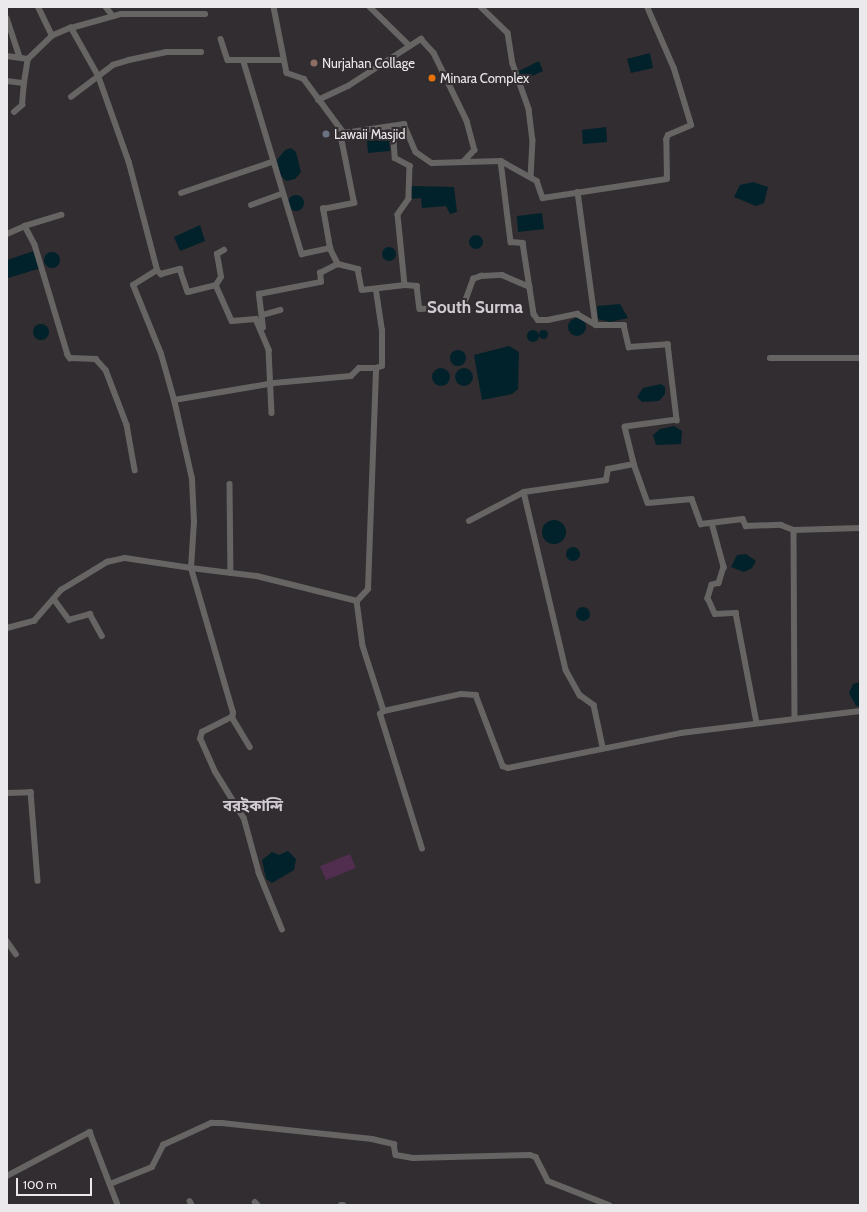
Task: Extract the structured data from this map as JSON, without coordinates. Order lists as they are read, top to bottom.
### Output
{
  "districts": ["South Surma", "বরইকান্দি"],
  "places": ["Nurjahan Collage", "Minara Complex", "Lawaii Masjid"],
  "scale_bar": "100 m"
}
